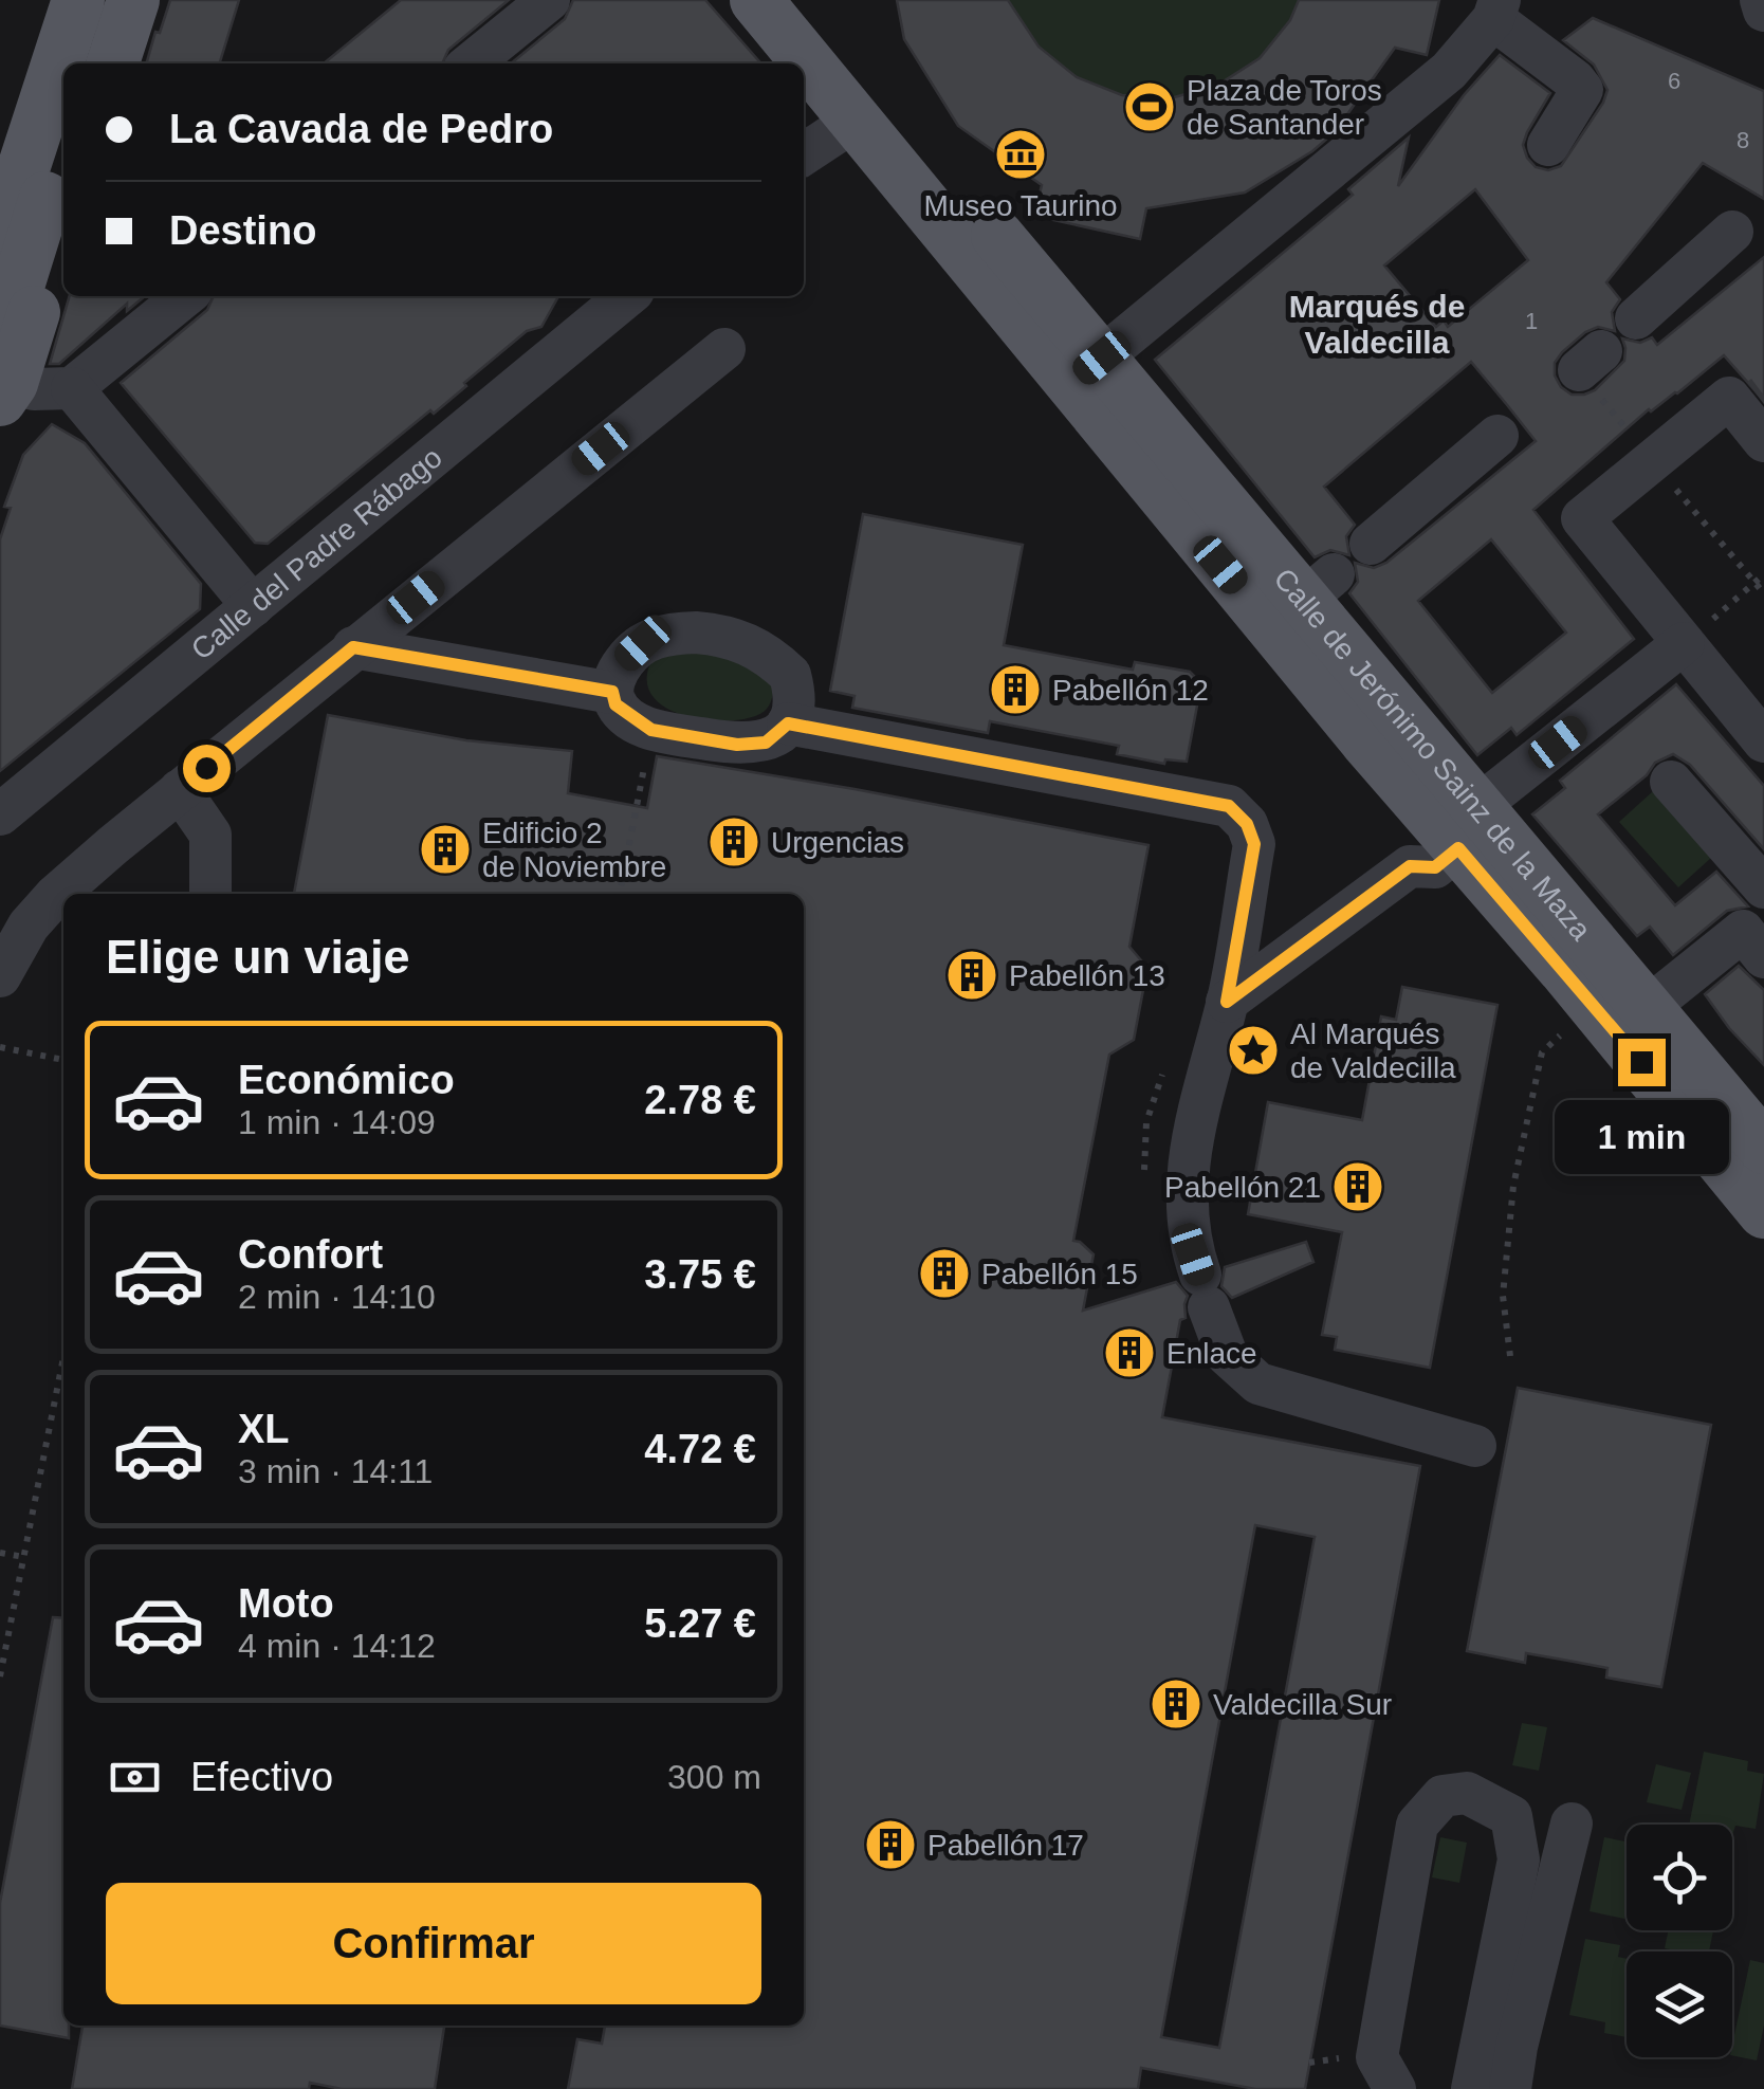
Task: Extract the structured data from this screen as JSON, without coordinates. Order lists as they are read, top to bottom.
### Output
{
  "streets": {
    "main road": ["Calle de Jerónimo Sainz de la Maza"],
    "street": ["Calle del Padre Rábago"]
  },
  "districts": ["Marqués de Valdecilla"],
  "places": {
    "sports": ["Plaza de Toros de Santander"],
    "museum": ["Museo Taurino"],
    "building": [
      "Pabellón 12",
      "Urgencias",
      "Edificio 2 de Noviembre",
      "Pabellón 13",
      "Pabellón 21",
      "Pabellón 15",
      "Enlace",
      "Valdecilla Sur",
      "Pabellón 17"
    ],
    "place": ["Al Marqués de Valdecilla"]
  },
  "house_numbers": ["6", "8", "1"],
  "page": {
    "banner": ["La Cavada de Pedro", "Destino"],
    "heading": "Elige un viaje",
    "list": [
      {
        "name": "Económico",
        "note": "1 min · 14:09",
        "value": "2.78 €"
      },
      {
        "name": "Confort",
        "note": "2 min · 14:10",
        "value": "3.75 €"
      },
      {
        "name": "XL",
        "note": "3 min · 14:11",
        "value": "4.72 €"
      },
      {
        "name": "Moto",
        "note": "4 min · 14:12",
        "value": "5.27 €"
      }
    ],
    "bubble": "1 min",
    "pay": ["Efectivo", "300 m"],
    "buttons": "Confirmar"
  }
}
